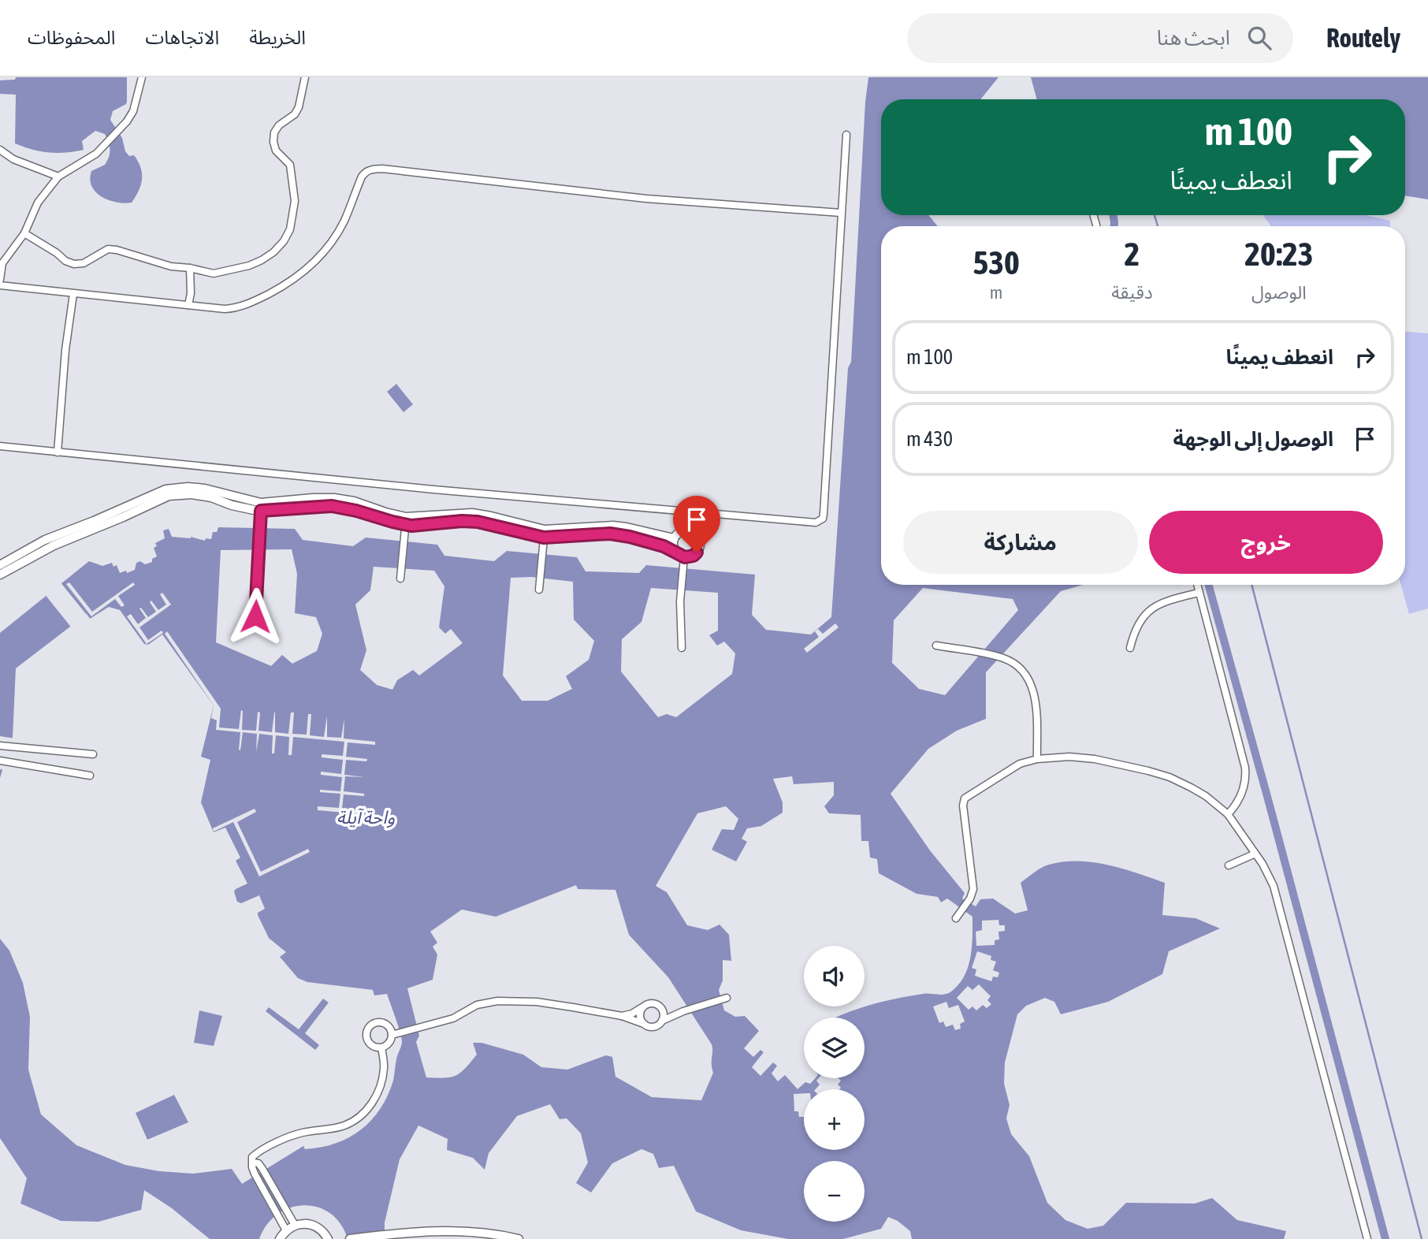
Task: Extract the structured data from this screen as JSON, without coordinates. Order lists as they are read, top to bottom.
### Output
{
  "water": ["واحة آيلة"],
  "page": {
    "header": "Routely",
    "search": "ابحث هنا",
    "nav": ["الخريطة", "الاتجاهات", "المحفوظات"],
    "turn": ["100 m", "انعطف يمينًا"],
    "eta": [
      "20:23",
      "الوصول",
      "2",
      "دقيقة",
      "530",
      "m"
    ],
    "list": [
      {
        "name": "انعطف يمينًا",
        "value": "100 m"
      },
      {
        "name": "الوصول إلى الوجهة",
        "value": "430 m"
      }
    ],
    "buttons": ["خروج", "مشاركة"],
    "map_buttons": ["+", "−"]
  }
}
